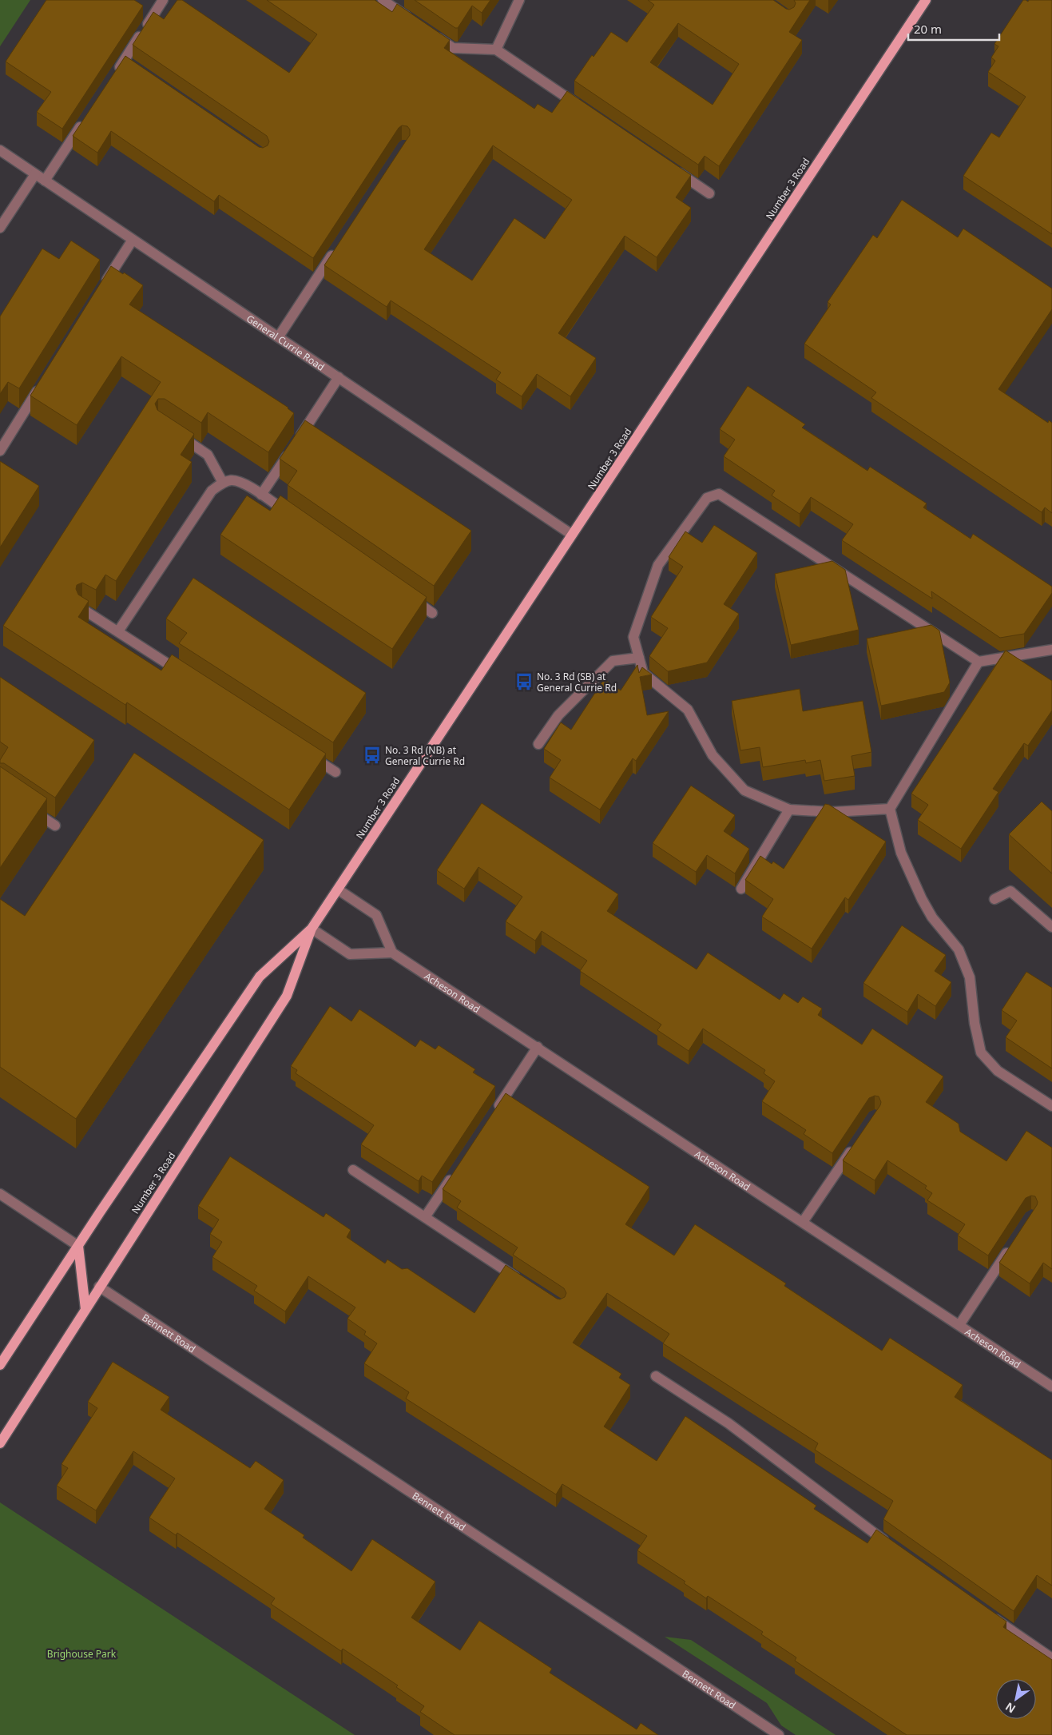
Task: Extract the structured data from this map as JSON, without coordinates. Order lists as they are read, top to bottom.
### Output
{
  "streets": {
    "main road": ["Number 3 Road"],
    "street": ["General Currie Road", "Acheson Road", "Bennett Road"]
  },
  "crossings": [
    ["Number 3 Road", "General Currie Road"],
    ["Number 3 Road", "Bennett Road"]
  ],
  "parks": ["Brighouse Park"],
  "places": {
    "bus stop": ["No. 3 Rd (SB) at General Currie Rd", "No. 3 Rd (NB) at General Currie Rd"]
  },
  "scale_bar": "20 m",
  "north": "bottom left"
}
